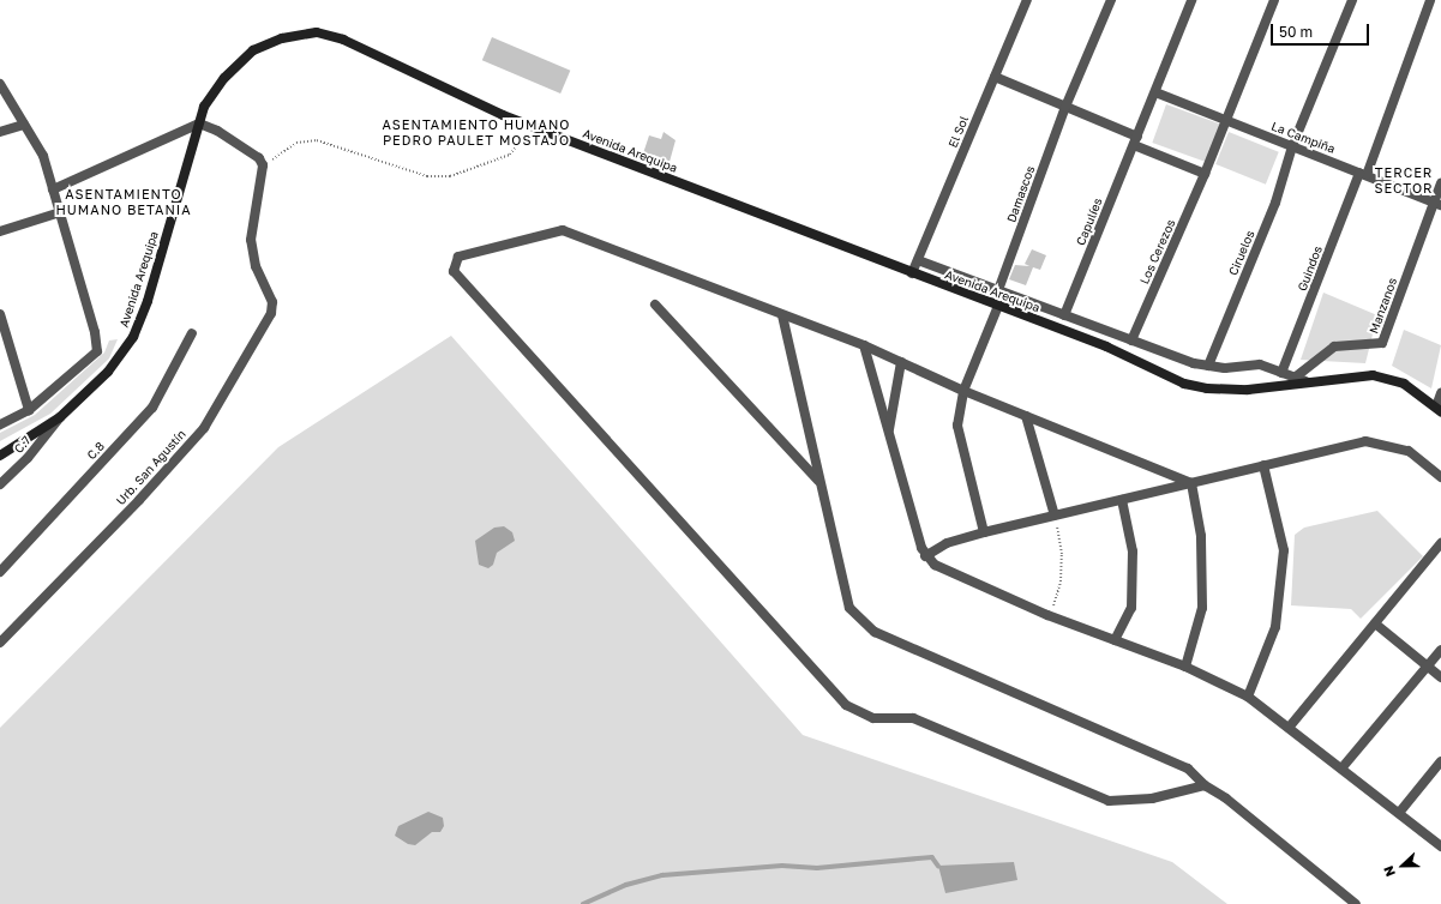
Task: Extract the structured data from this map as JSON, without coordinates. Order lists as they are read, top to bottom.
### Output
{
  "streets": {
    "street": [
      "El Sol",
      "La Campiña",
      "Avenida Arequipa",
      "Damascos",
      "Capulíes",
      "Los Cerezos",
      "Ciruelos",
      "Guindos",
      "Manzanos",
      "C.7",
      "C.8",
      "Urb. San Agustín"
    ]
  },
  "crossings": [
    ["El Sol", "Avenida Arequipa"],
    ["La Campiña", "Capulíes"],
    ["La Campiña", "Los Cerezos"],
    ["La Campiña", "Ciruelos"],
    ["La Campiña", "Guindos"],
    ["La Campiña", "Manzanos"],
    ["Avenida Arequipa", "C.7"]
  ],
  "districts": ["ASENTAMIENTO HUMANO PEDRO PAULET MOSTAJO", "TERCER SECTOR", "ASENTAMIENTO HUMANO BETANIA"],
  "scale_bar": "50 m",
  "north": "left"
}
